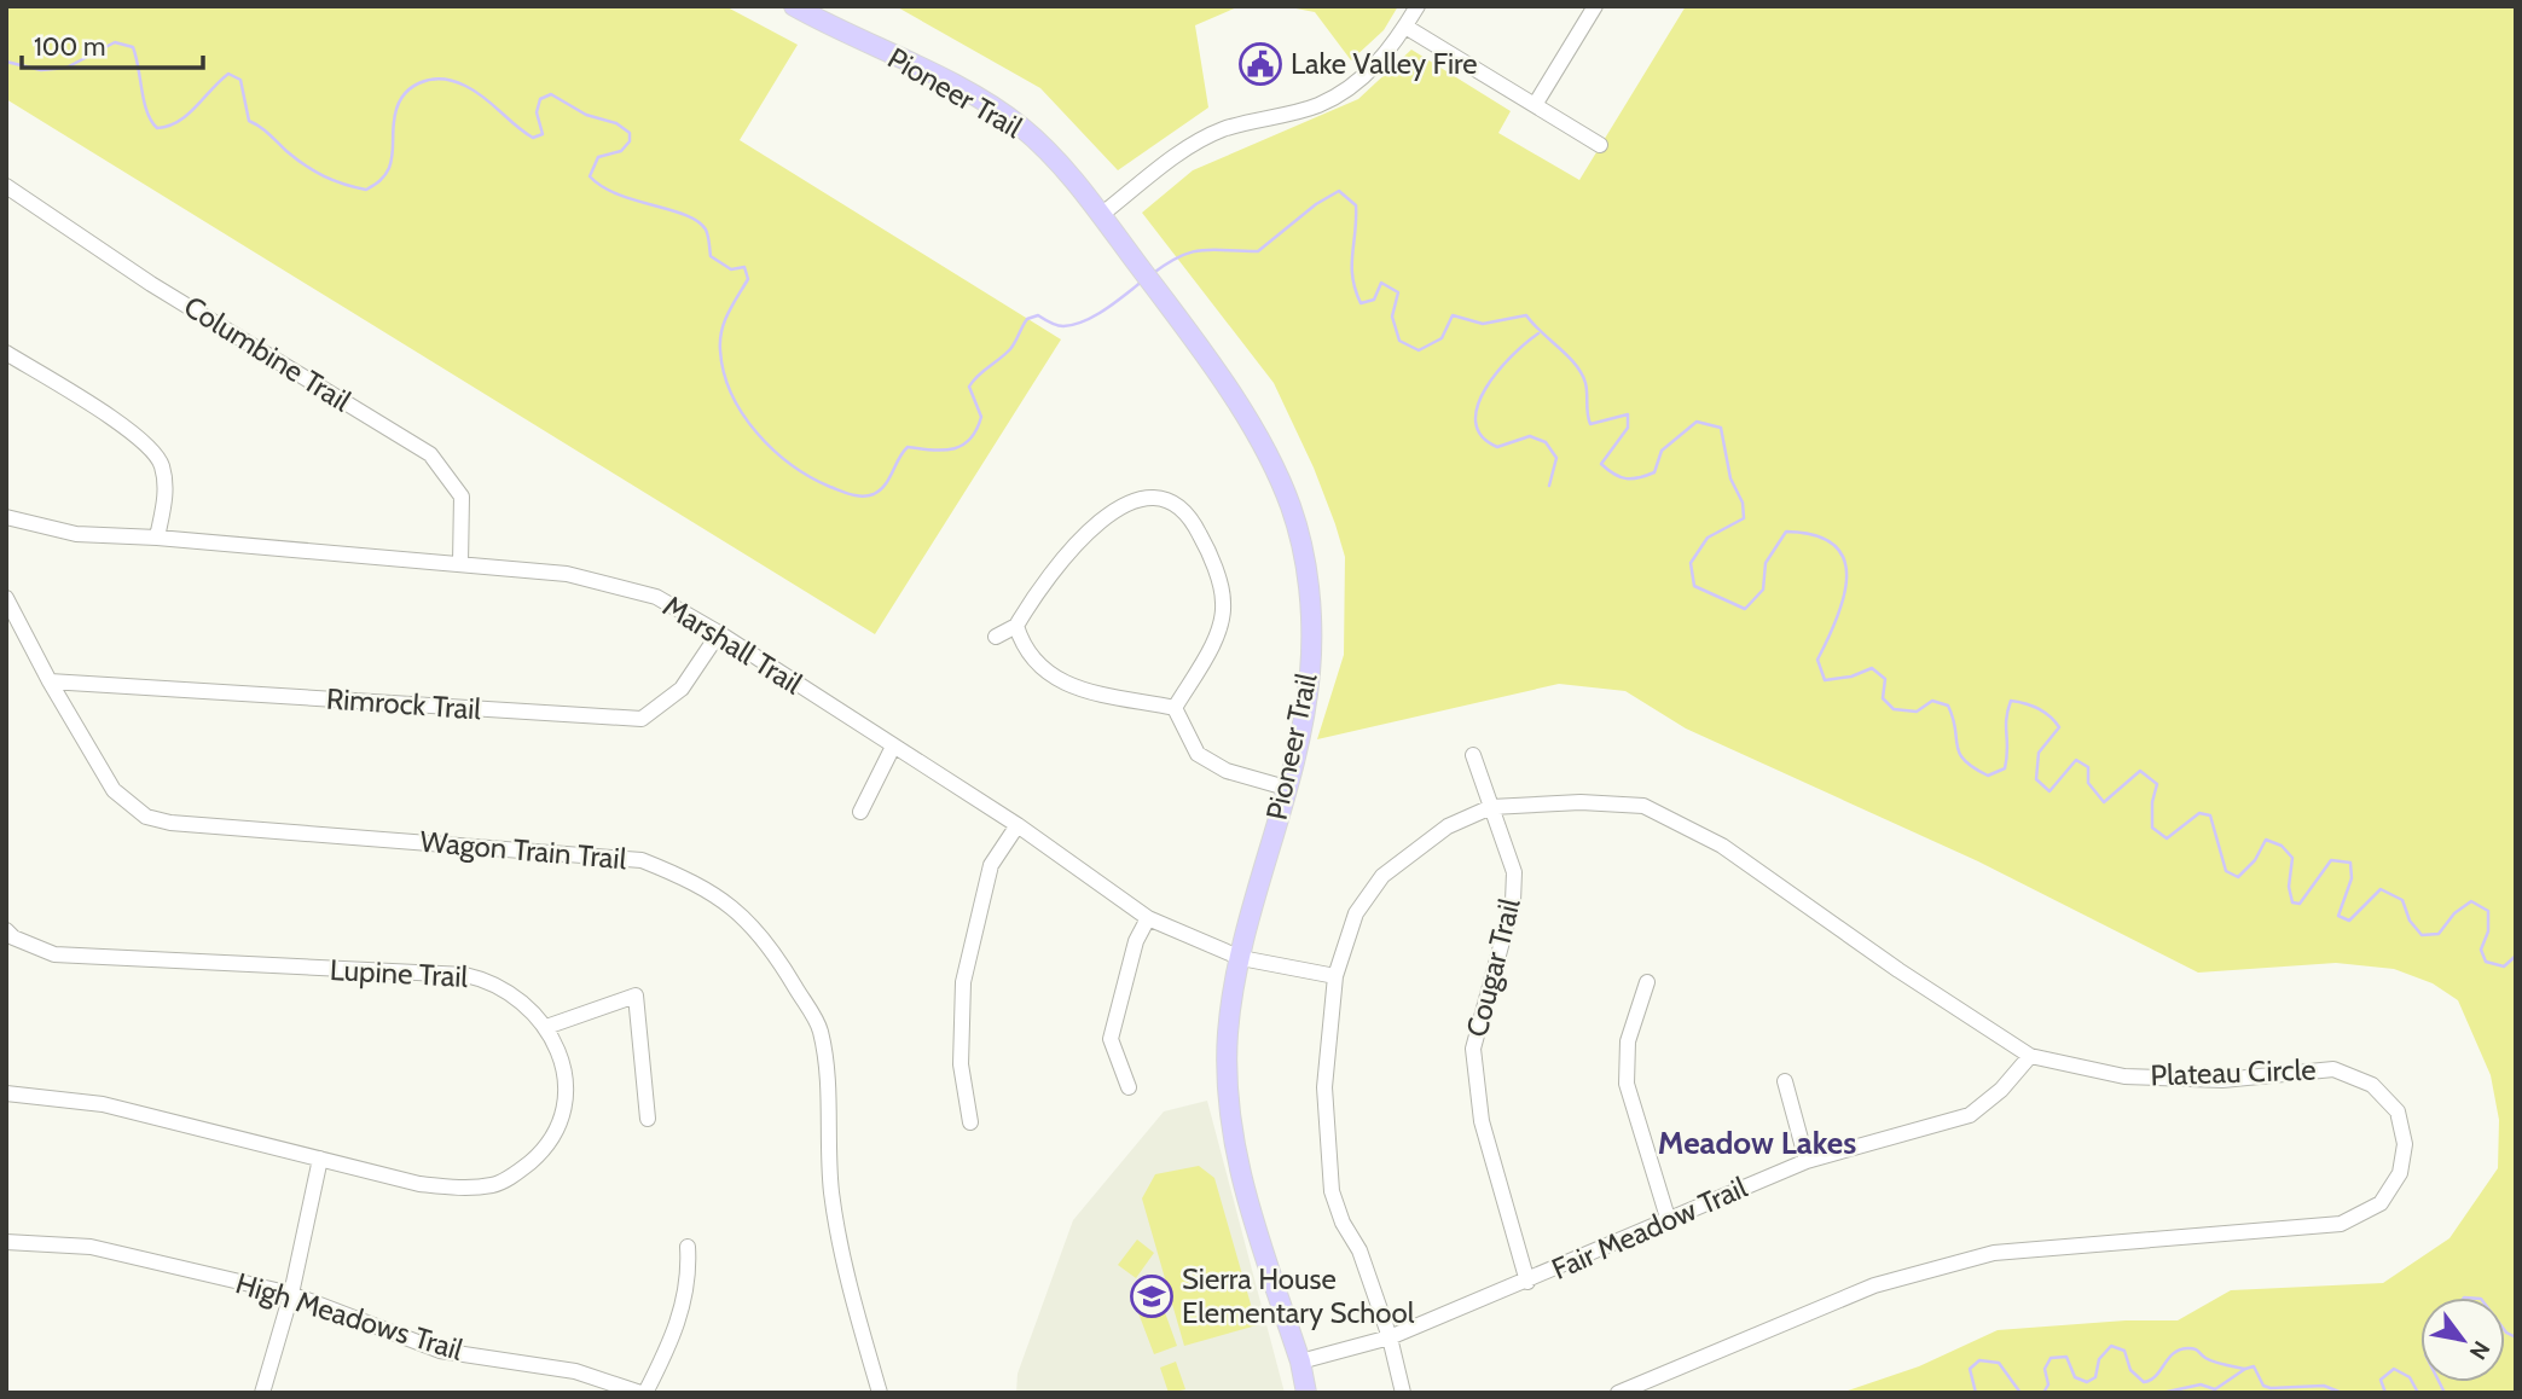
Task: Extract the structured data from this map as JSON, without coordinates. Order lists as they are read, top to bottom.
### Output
{
  "streets": {
    "main road": ["Pioneer Trail"],
    "street": [
      "Columbine Trail",
      "Marshall Trail",
      "Rimrock Trail",
      "Wagon Train Trail",
      "Cougar Trail",
      "Lupine Trail",
      "Plateau Circle",
      "Fair Meadow Trail",
      "High Meadows Trail"
    ]
  },
  "crossings": [
    ["Pioneer Trail", "Marshall Trail"],
    ["Pioneer Trail", "Fair Meadow Trail"],
    ["Columbine Trail", "Marshall Trail"],
    ["Marshall Trail", "Rimrock Trail"],
    ["Rimrock Trail", "Wagon Train Trail"],
    ["Cougar Trail", "Plateau Circle"],
    ["Cougar Trail", "Fair Meadow Trail"],
    ["Plateau Circle", "Fair Meadow Trail"]
  ],
  "districts": ["Meadow Lakes"],
  "places": {
    "public building": ["Lake Valley Fire"],
    "school or university": ["Sierra House Elementary School"]
  },
  "scale_bar": "100 m",
  "north": "bottom right"
}
